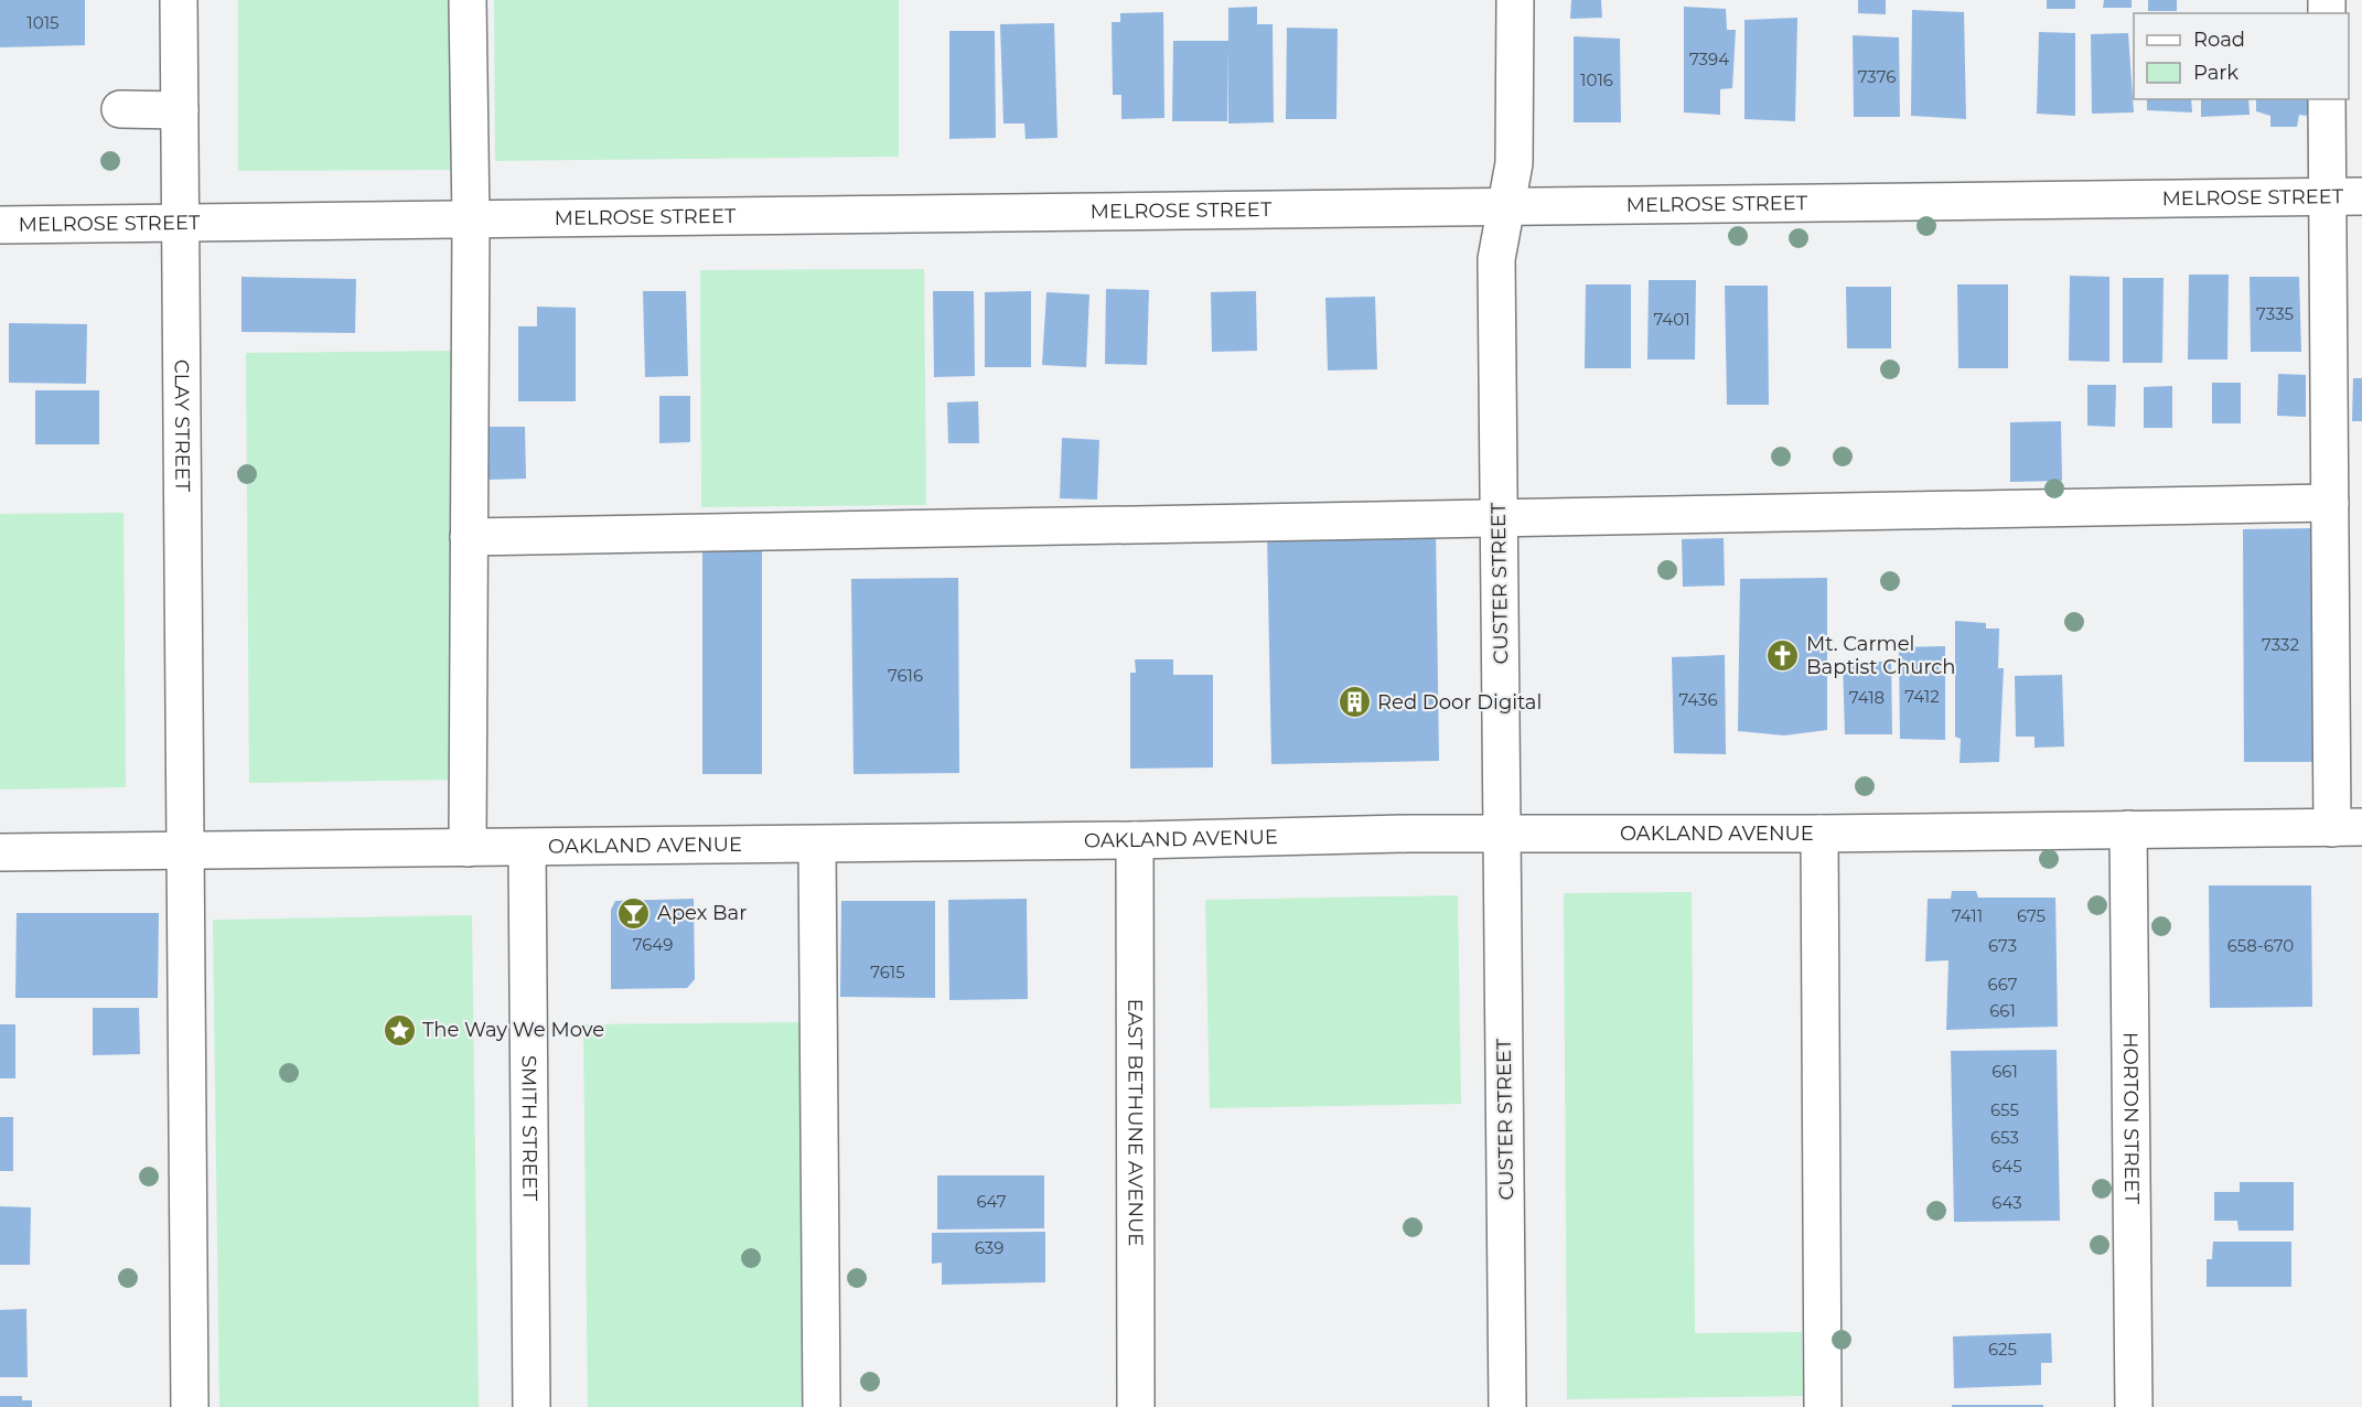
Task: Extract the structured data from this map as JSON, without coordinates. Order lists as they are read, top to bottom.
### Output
{
  "streets": {
    "street": [
      "MELROSE STREET",
      "CLAY STREET",
      "CUSTER STREET",
      "OAKLAND AVENUE",
      "HORTON STREET",
      "EAST BETHUNE AVENUE",
      "SMITH STREET"
    ]
  },
  "crossings": [
    ["MELROSE STREET", "CLAY STREET"],
    ["MELROSE STREET", "CUSTER STREET"],
    ["CLAY STREET", "OAKLAND AVENUE"],
    ["CUSTER STREET", "OAKLAND AVENUE"],
    ["OAKLAND AVENUE", "HORTON STREET"],
    ["OAKLAND AVENUE", "EAST BETHUNE AVENUE"],
    ["OAKLAND AVENUE", "SMITH STREET"]
  ],
  "places": {
    "church": ["Mt. Carmel Baptist Church"],
    "building": ["Red Door Digital"],
    "bar": ["Apex Bar"],
    "place": ["The Way We Move"]
  },
  "house_numbers": [
    "1015",
    "7394",
    "7376",
    "1016",
    "7335",
    "7401",
    "7332",
    "7616",
    "7412",
    "7418",
    "7436",
    "7411",
    "675",
    "7649",
    "673",
    "658-670",
    "7615",
    "667",
    "661",
    "661",
    "655",
    "653",
    "645",
    "647",
    "643",
    "639",
    "625"
  ],
  "legend": ["Road", "Park"]
}
